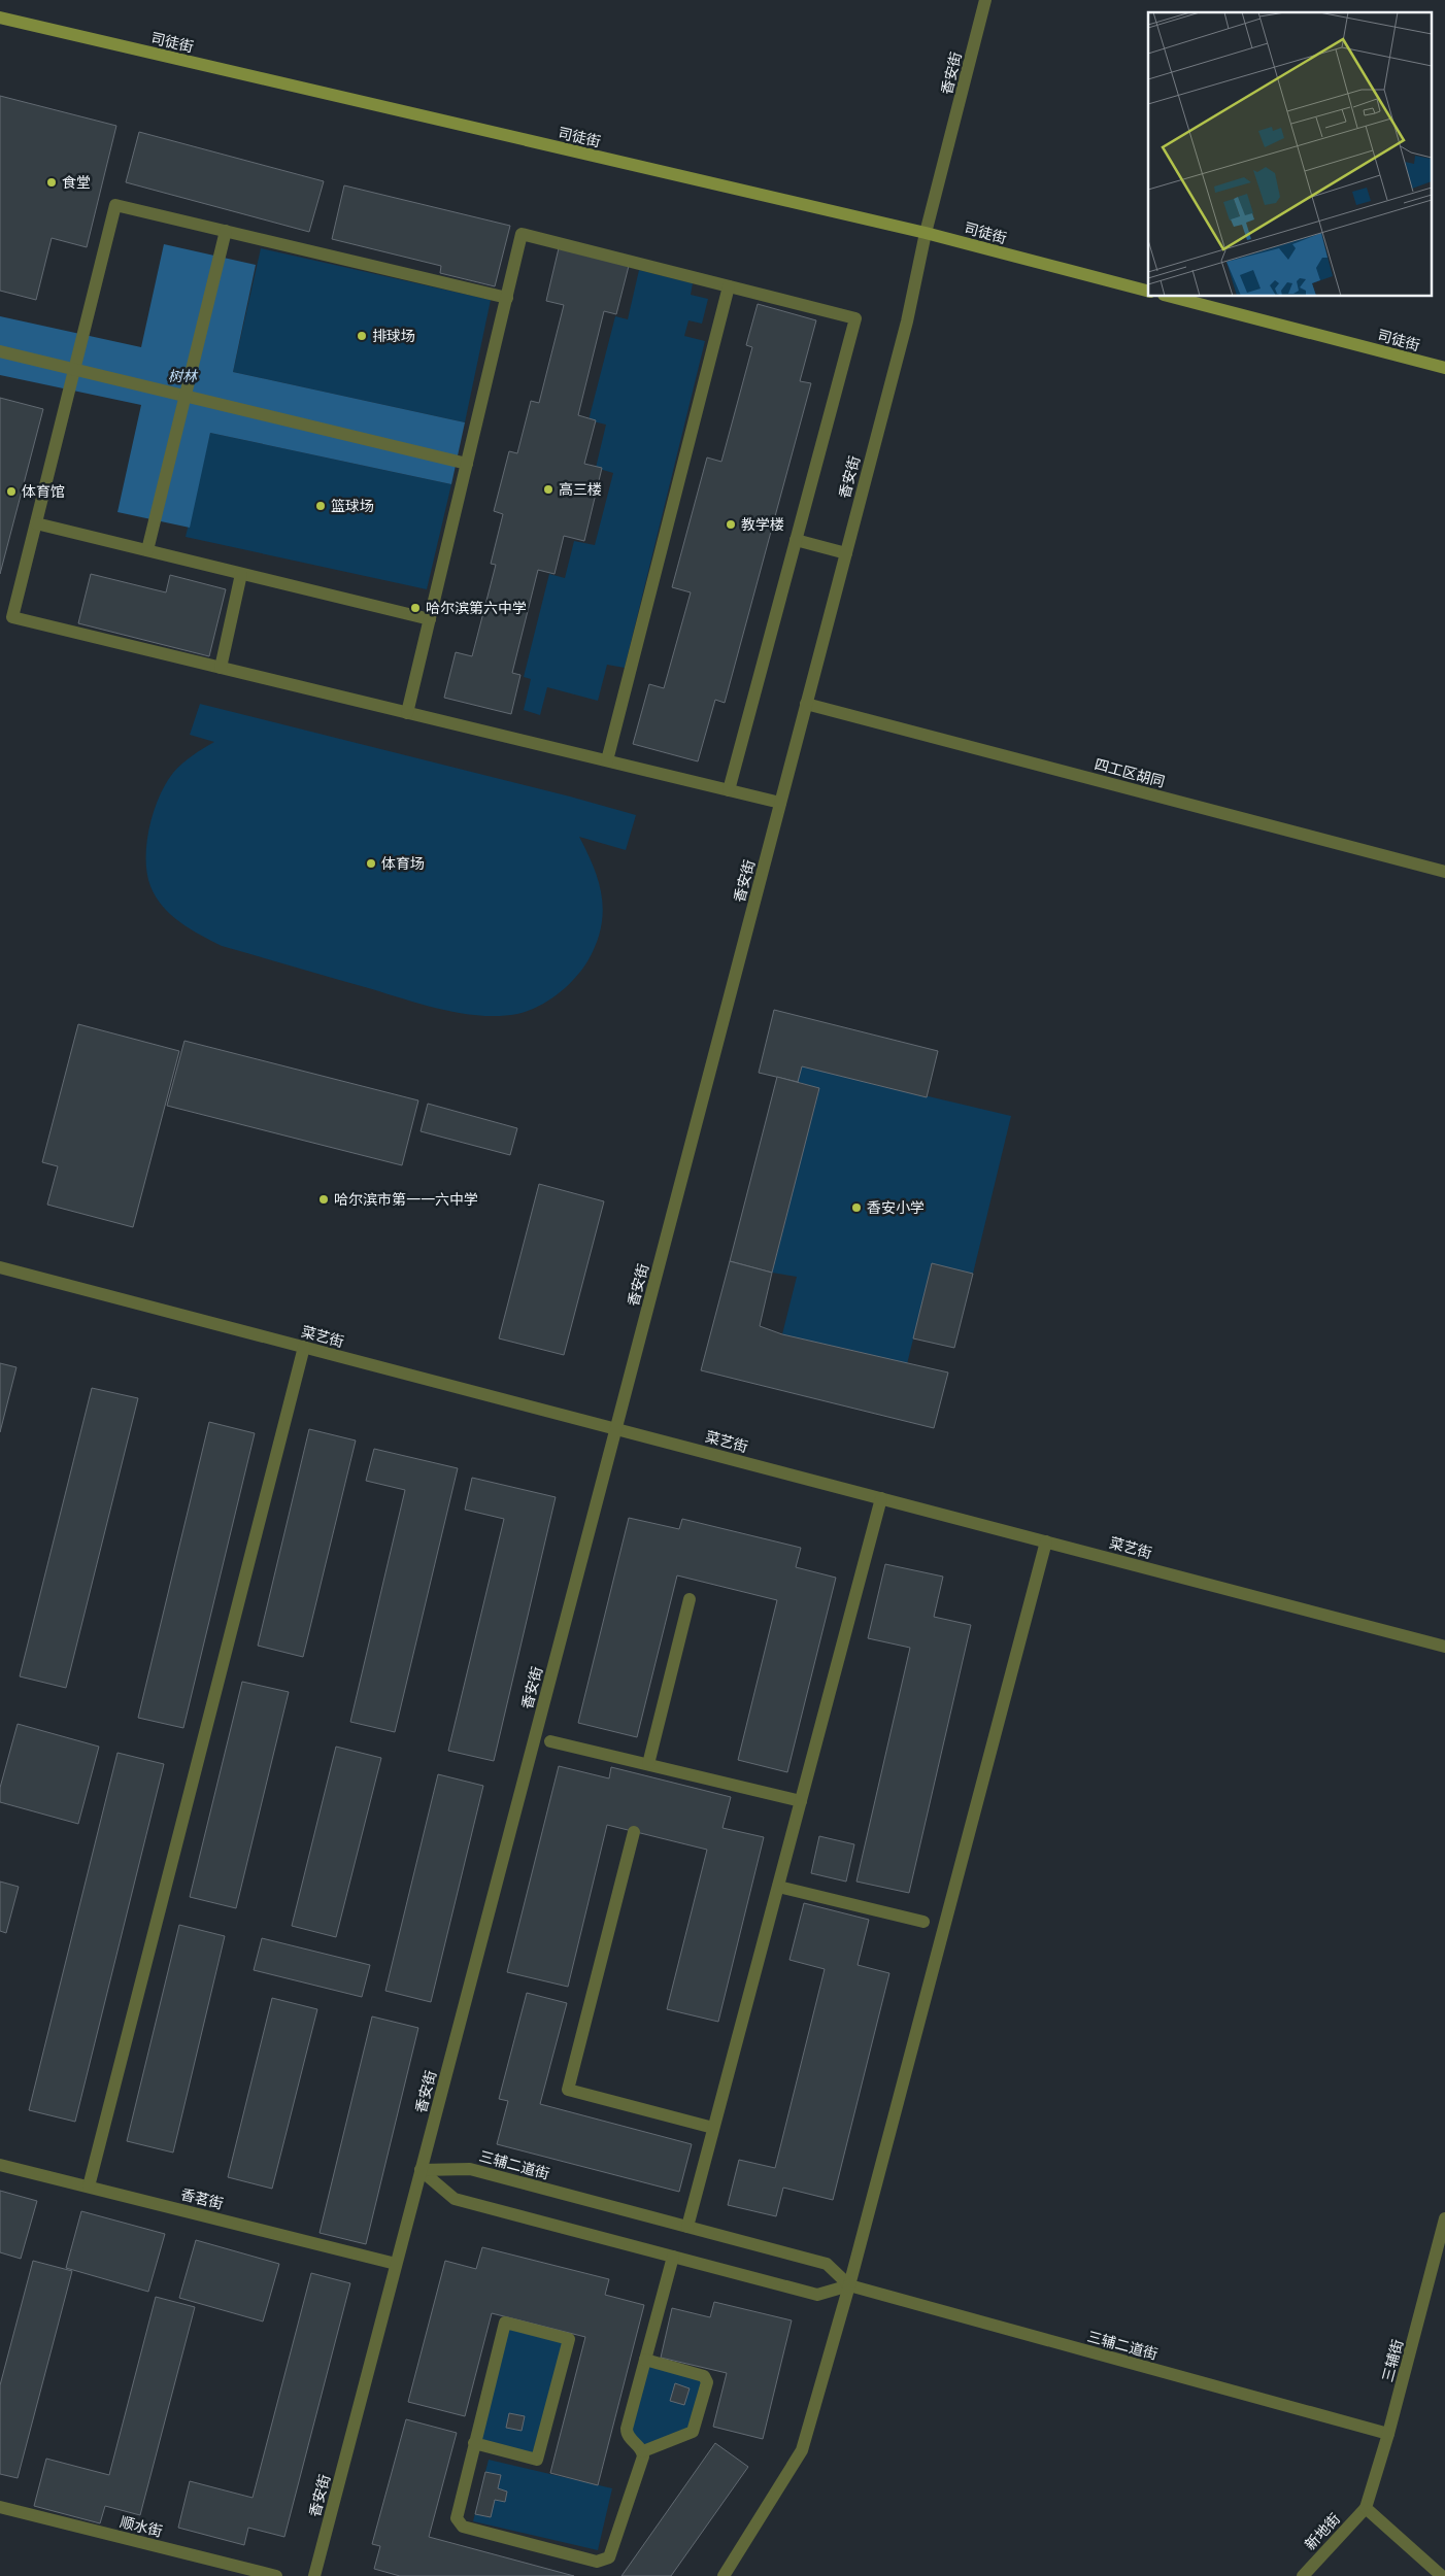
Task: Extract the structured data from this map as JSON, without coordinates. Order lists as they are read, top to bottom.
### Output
{
  "streets": {
    "main road": ["司徒街"],
    "street": [
      "香安街",
      "四工区胡同",
      "菜艺街",
      "三辅二道街",
      "香茗街",
      "三辅街",
      "顺水街",
      "新地街"
    ]
  },
  "crossings": [
    ["司徒街", "香安街"],
    ["香安街", "四工区胡同"],
    ["香安街", "菜艺街"],
    ["香安街", "三辅二道街"],
    ["香安街", "香茗街"],
    ["三辅二道街", "三辅街"],
    ["三辅街", "新地街"]
  ],
  "parks": ["树林"],
  "places": [
    "食堂",
    "排球场",
    "高三楼",
    "体育馆",
    "篮球场",
    "教学楼",
    "哈尔滨第六中学",
    "体育场",
    "哈尔滨市第一一六中学",
    "香安小学"
  ]
}
